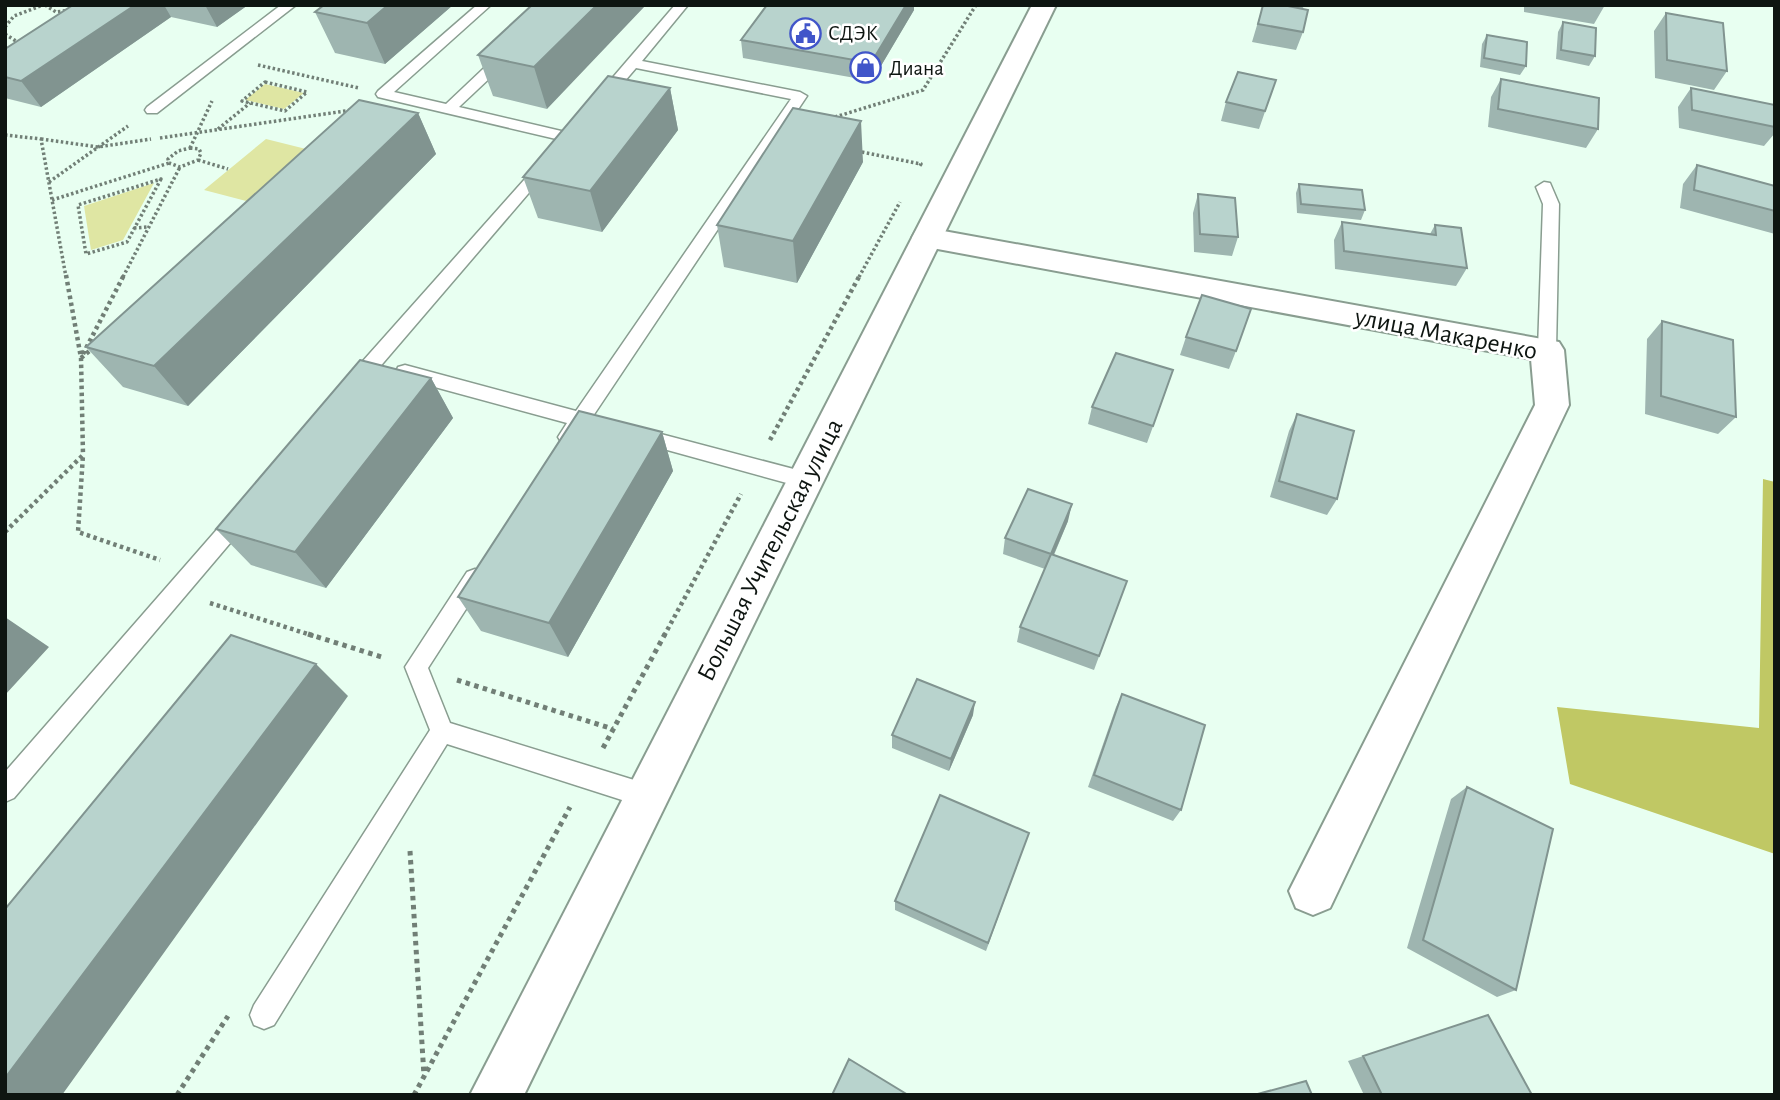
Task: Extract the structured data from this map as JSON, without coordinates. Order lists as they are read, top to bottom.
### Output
{
  "streets": {
    "main road": ["улица Макаренко", "Большая Учительская улица"]
  },
  "crossings": [
    ["улица Макаренко", "Большая Учительская улица"]
  ],
  "places": {
    "public building": ["СДЭК"],
    "shop": ["Диана"]
  }
}
